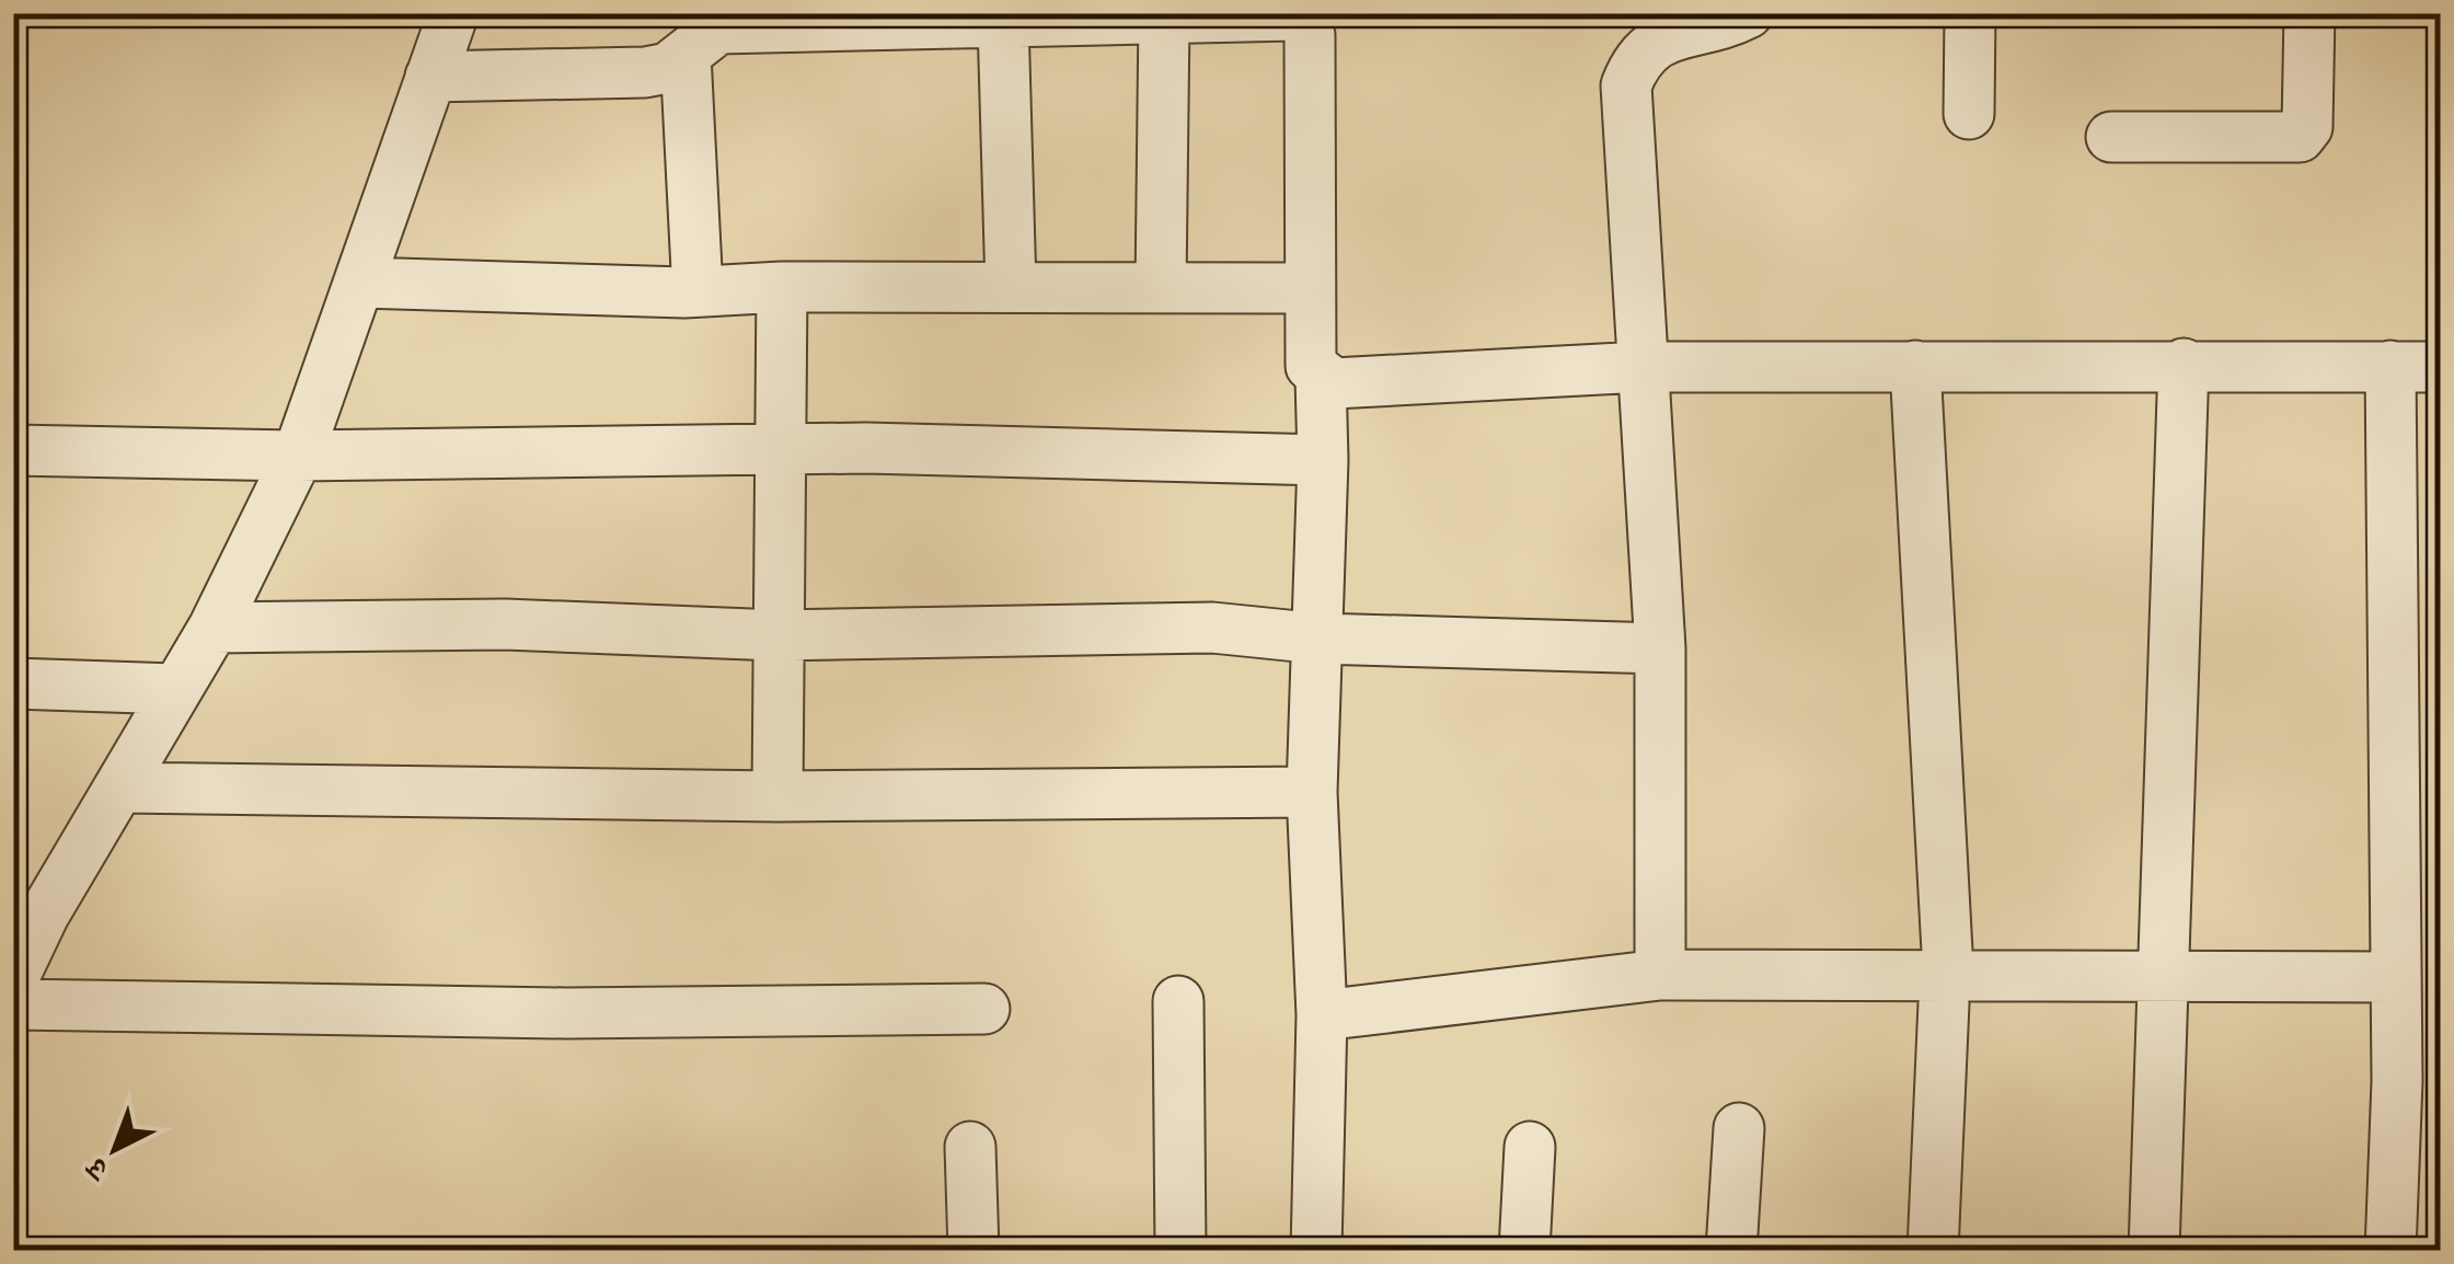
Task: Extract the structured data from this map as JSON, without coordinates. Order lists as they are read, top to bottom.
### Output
{
  "north": "bottom left"
}
